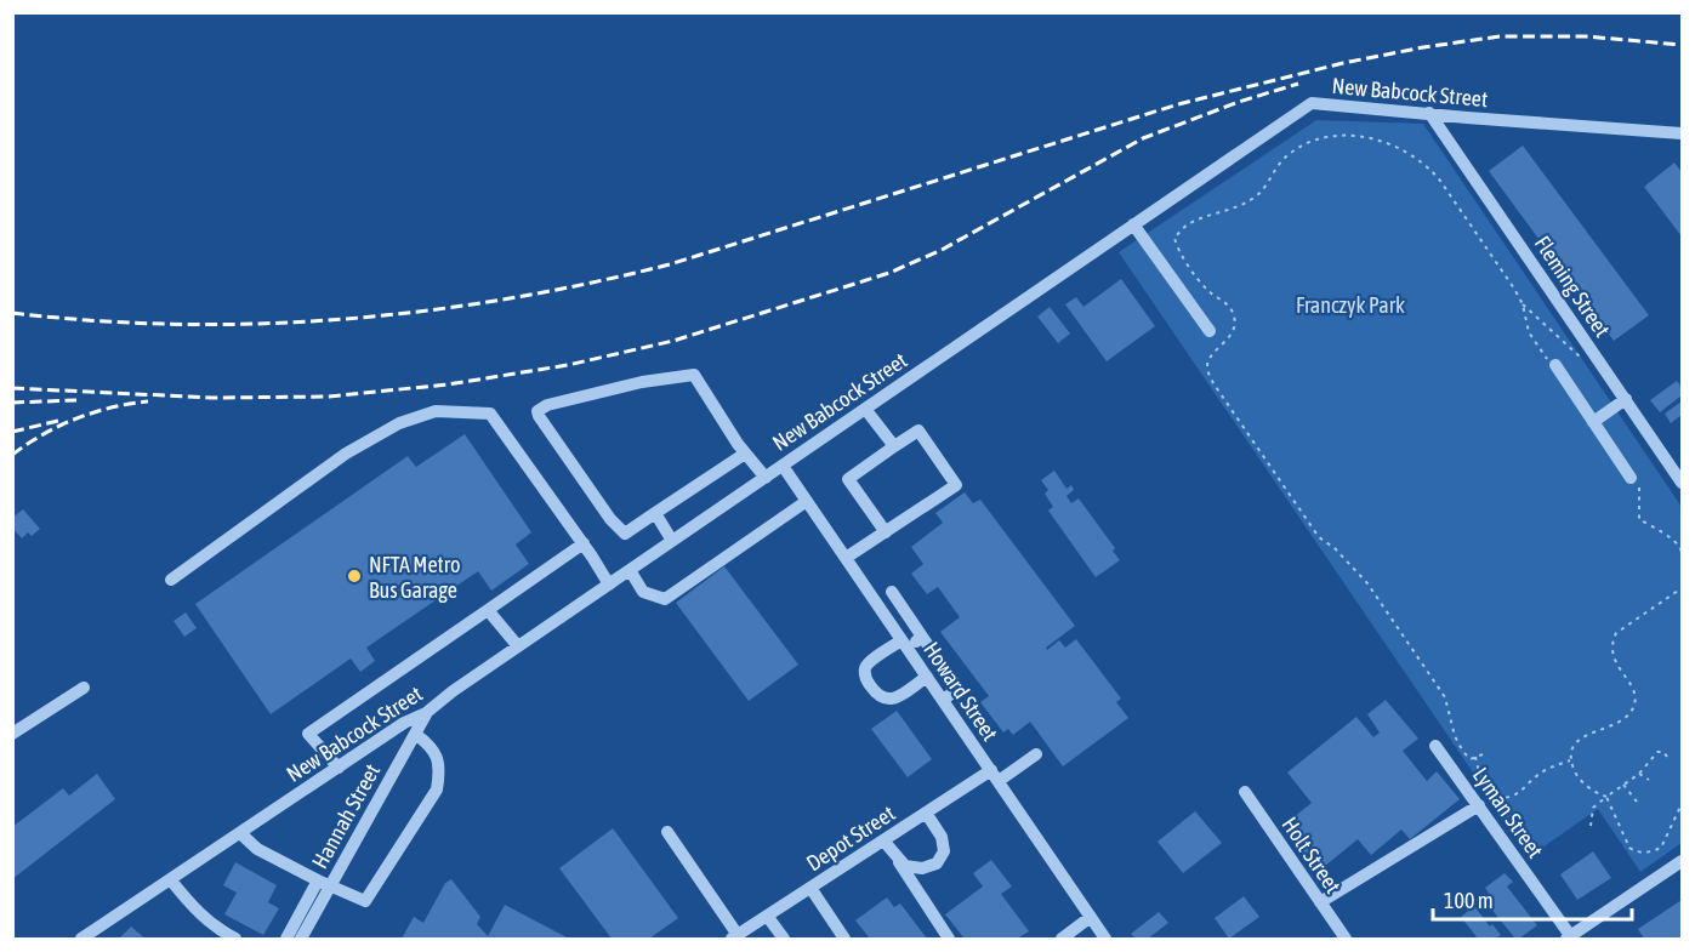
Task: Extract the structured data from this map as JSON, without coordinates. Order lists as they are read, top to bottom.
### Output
{
  "streets": {
    "street": [
      "New Babcock Street",
      "Fleming Street",
      "Howard Street",
      "Lyman Street",
      "Hannah Street",
      "Depot Street",
      "Holt Street"
    ]
  },
  "crossings": [
    ["New Babcock Street", "Fleming Street"],
    ["New Babcock Street", "Howard Street"],
    ["New Babcock Street", "Hannah Street"],
    ["Howard Street", "Depot Street"]
  ],
  "parks": ["Franczyk Park"],
  "places": ["NFTA Metro Bus Garage"],
  "scale_bar": "100 m"
}
